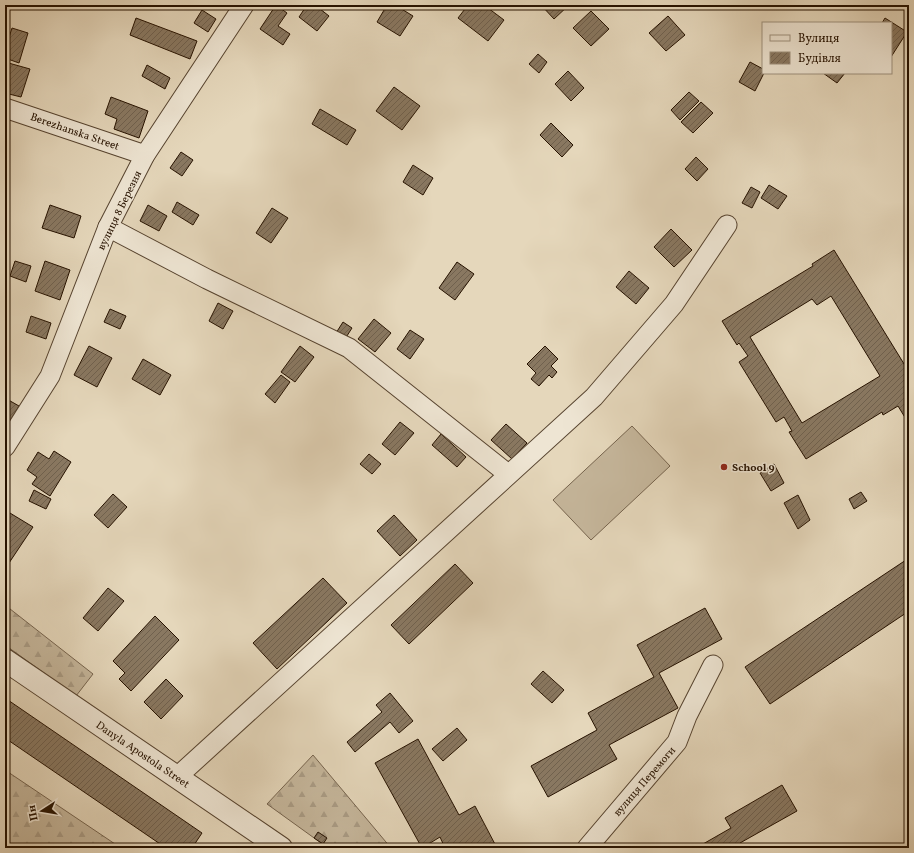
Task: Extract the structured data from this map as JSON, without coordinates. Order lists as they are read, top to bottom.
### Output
{
  "streets": {
    "street": [
      "Berezhanska Street",
      "вулиця 8 Березня",
      "Danyla Apostola Street",
      "вулиця Перемоги"
    ]
  },
  "crossings": [
    ["Berezhanska Street", "вулиця 8 Березня"]
  ],
  "places": ["School 9"],
  "legend": ["Вулиця", "Будівля"],
  "north": "left"
}
